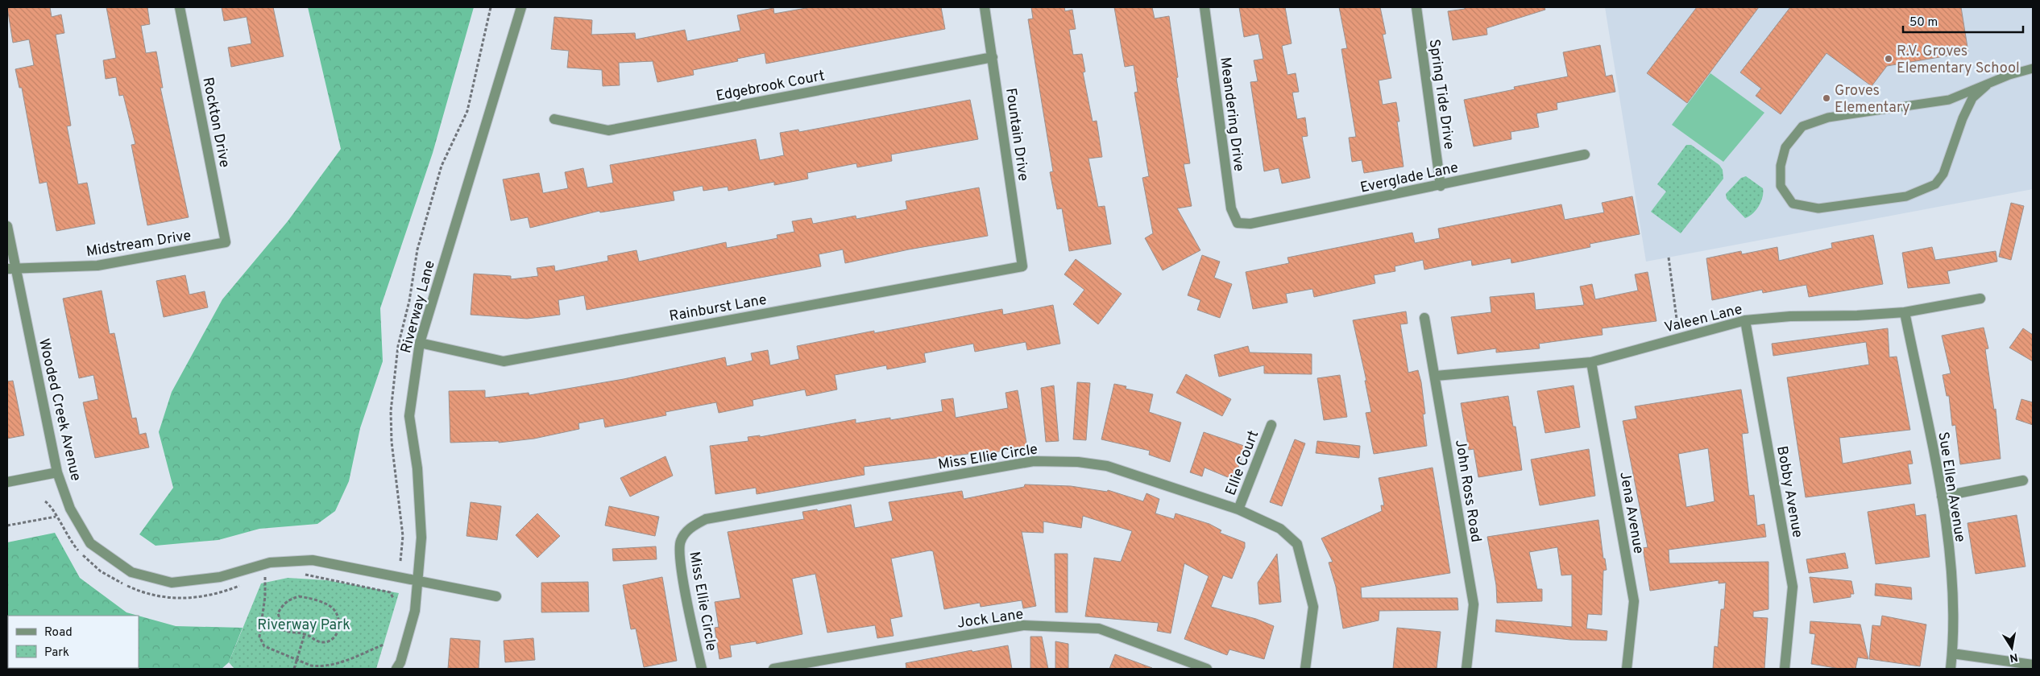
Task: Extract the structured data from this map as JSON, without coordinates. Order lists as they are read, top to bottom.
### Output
{
  "streets": {
    "street": [
      "Edgebrook Court",
      "Spring Tide Drive",
      "Meandering Drive",
      "Rockton Drive",
      "Fountain Drive",
      "Everglade Lane",
      "Midstream Drive",
      "Riverway Lane",
      "Rainburst Lane",
      "Valeen Lane",
      "Wooded Creek Avenue",
      "Miss Ellie Circle",
      "Ellie Court",
      "Sue Ellen Avenue",
      "John Ross Road",
      "Bobby Avenue",
      "Jena Avenue",
      "Jock Lane"
    ]
  },
  "crossings": [
    ["Edgebrook Court", "Fountain Drive"],
    ["Spring Tide Drive", "Everglade Lane"],
    ["Meandering Drive", "Everglade Lane"],
    ["Rockton Drive", "Midstream Drive"],
    ["Fountain Drive", "Rainburst Lane"],
    ["Midstream Drive", "Wooded Creek Avenue"],
    ["Riverway Lane", "Rainburst Lane"],
    ["Riverway Lane", "Wooded Creek Avenue"],
    ["Valeen Lane", "Sue Ellen Avenue"],
    ["Valeen Lane", "John Ross Road"],
    ["Valeen Lane", "Bobby Avenue"],
    ["Valeen Lane", "Jena Avenue"],
    ["Miss Ellie Circle", "Ellie Court"]
  ],
  "parks": ["Riverway Park"],
  "places": ["R.V. Groves Elementary School", "Groves Elementary"],
  "legend": ["Road", "Park"],
  "scale_bar": "50 m",
  "north": "bottom"
}
